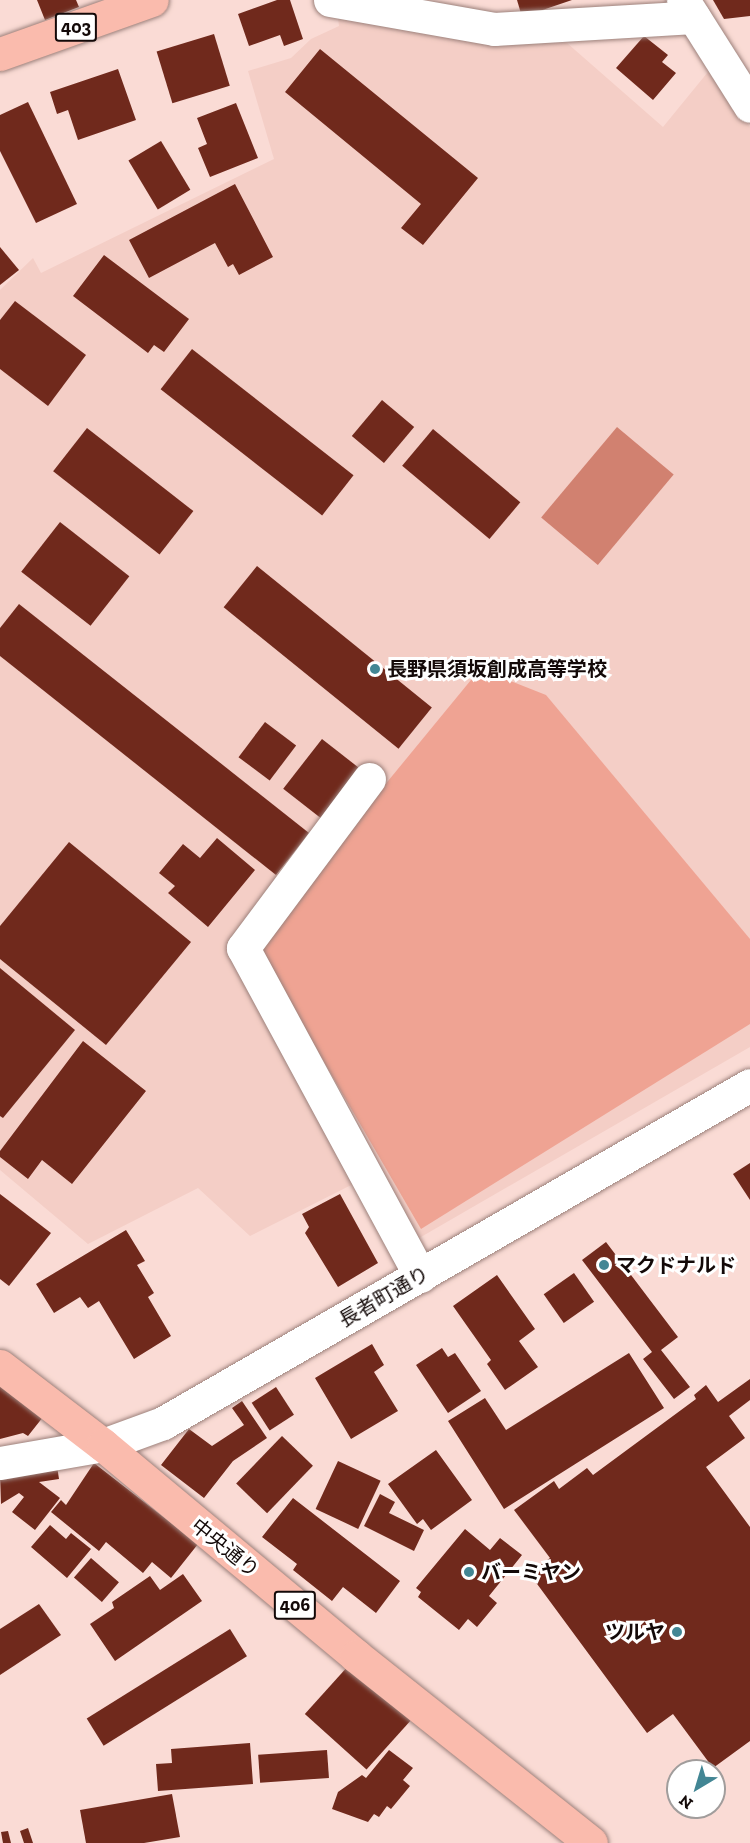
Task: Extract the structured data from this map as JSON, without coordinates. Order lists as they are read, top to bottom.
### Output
{
  "streets": {
    "highway": ["403", "中央通り", "406"],
    "street": ["長者町通り"]
  },
  "crossings": [
    ["長者町通り", "中央通り"]
  ],
  "places": [
    "長野県須坂創成高等学校",
    "マクドナルド",
    "バーミヤン",
    "ツルヤ"
  ],
  "north": "bottom left"
}
